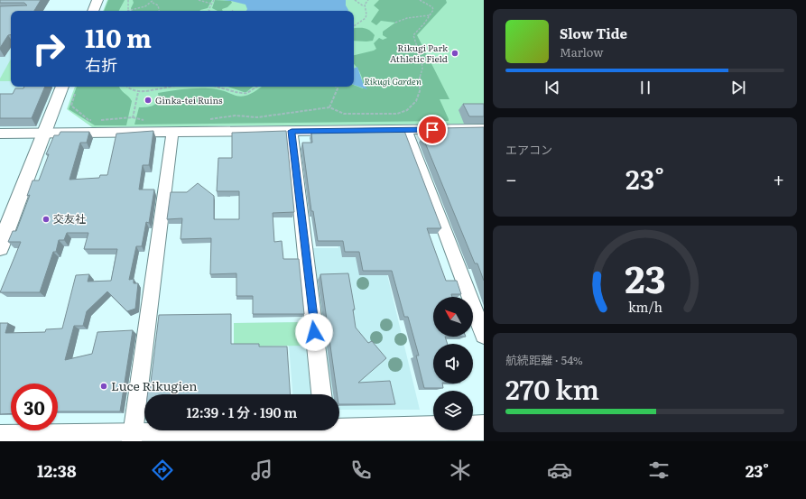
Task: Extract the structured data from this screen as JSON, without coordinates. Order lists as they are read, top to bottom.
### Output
{
  "parks": ["Rikugi Garden"],
  "places": [
    "Rikugi Park Athletic Field",
    "Ginka-tei Ruins",
    "交友社",
    "Luce Rikugien"
  ],
  "north": "top left",
  "page": {
    "turn": ["110 m", "右折"],
    "song": ["Slow Tide", "Marlow"],
    "tile": [
      "エアコン",
      ["航続距離 · 54%", "270 km"]
    ],
    "heat": ["−", "23°", "+"],
    "limit": "30",
    "trip": "12:39 · 1 分 · 190 m",
    "tabs": ["12:38", "23°"],
    "gauge": ["23", "km/h"]
  }
}
